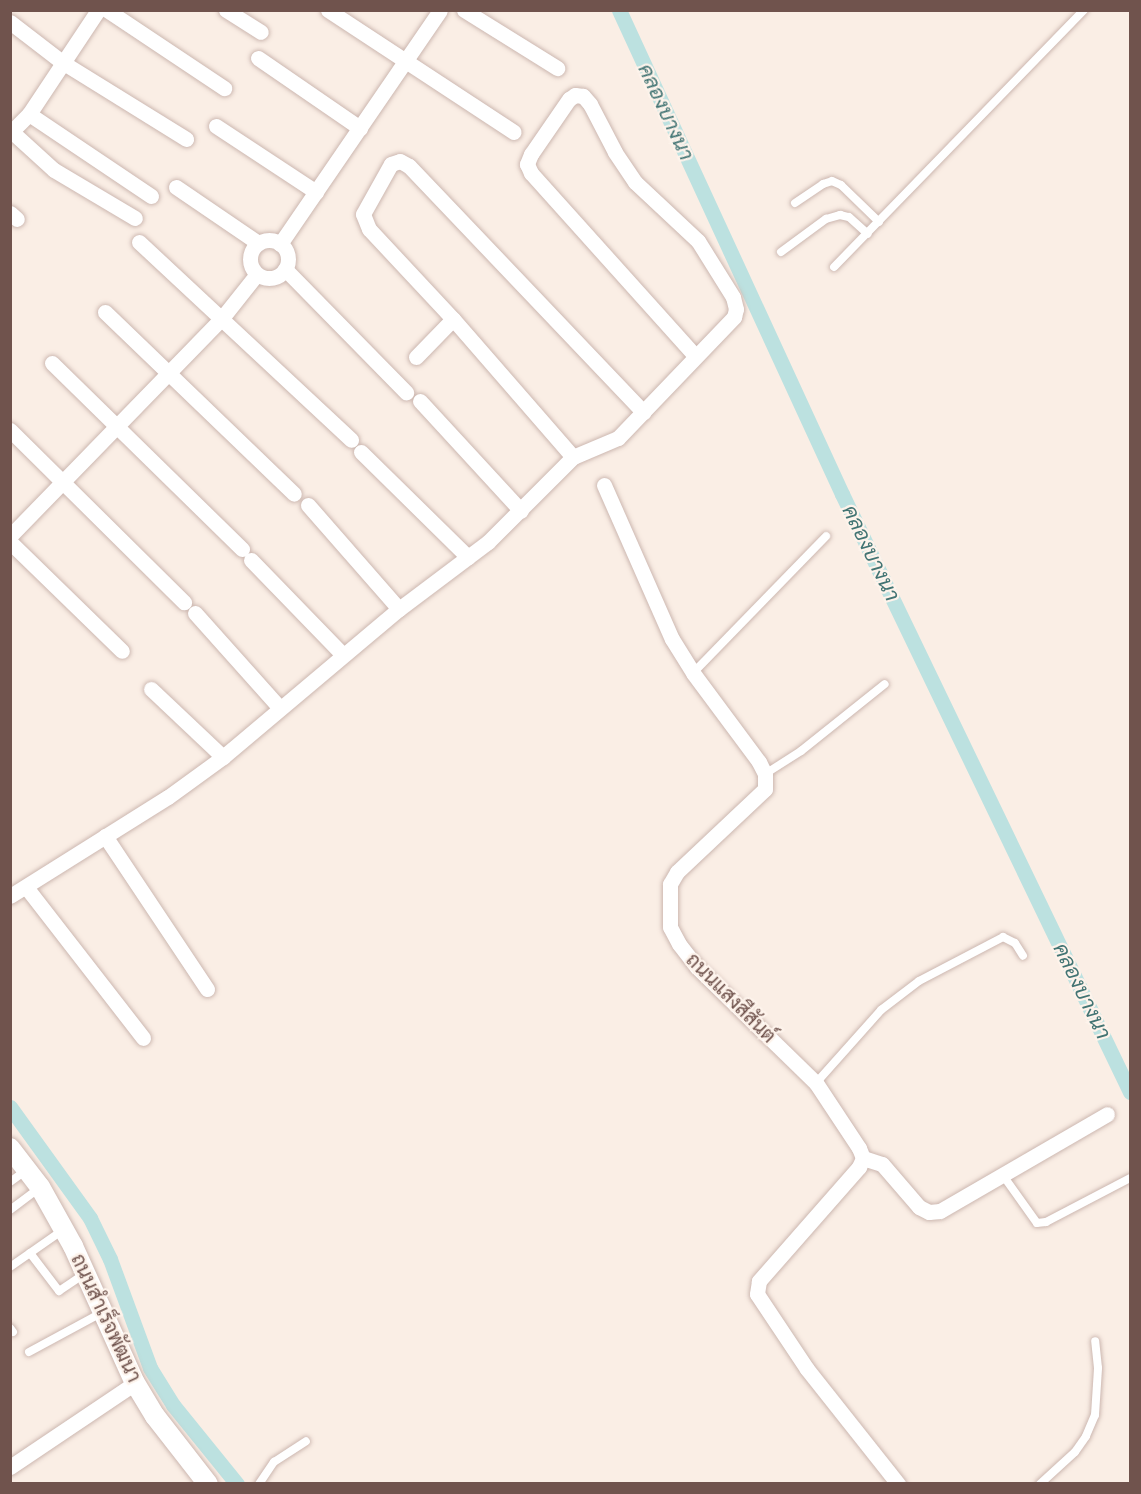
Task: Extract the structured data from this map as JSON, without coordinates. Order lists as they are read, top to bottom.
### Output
{
  "streets": {
    "street": ["ถนนแสงสีสันต์", "ถนนสำเร็จพัฒนา"]
  },
  "water": ["คลองบางนา"]
}
